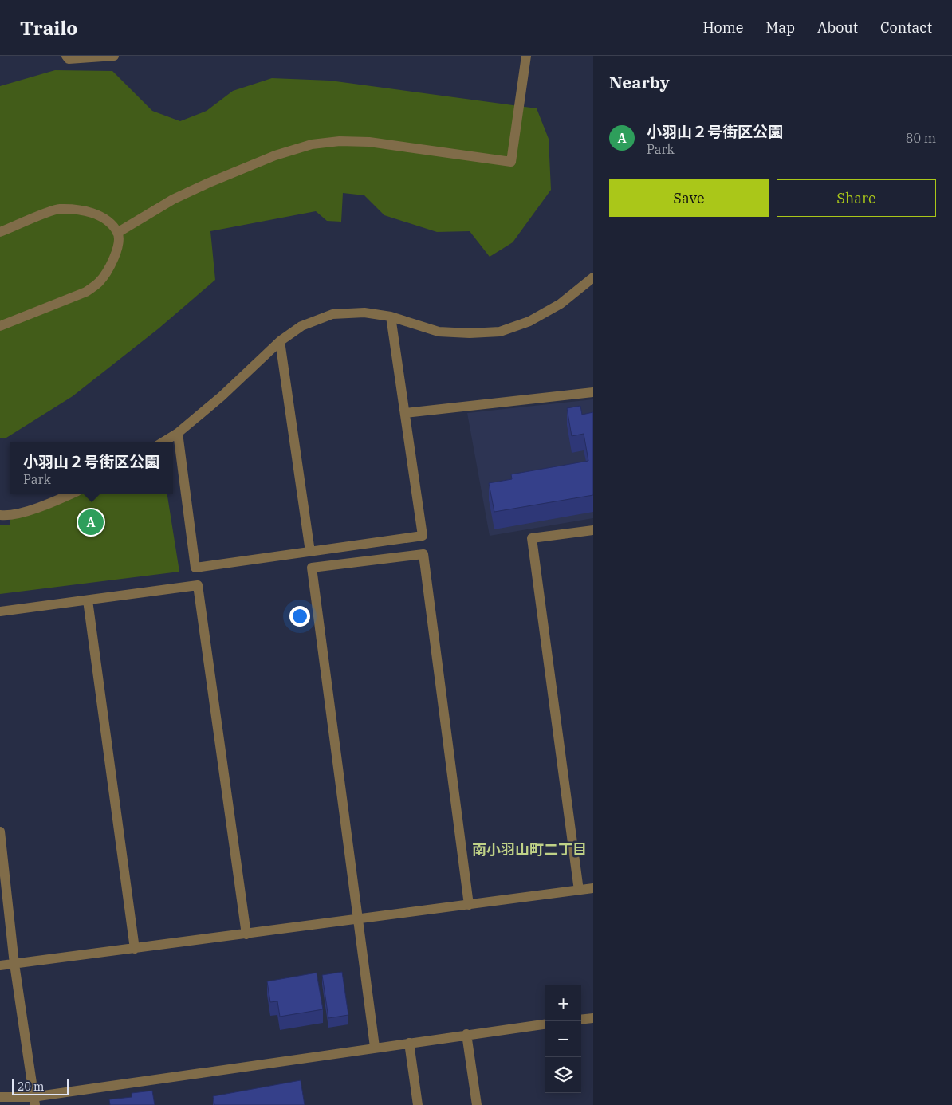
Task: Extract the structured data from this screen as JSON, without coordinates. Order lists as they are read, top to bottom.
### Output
{
  "districts": ["南小羽山町二丁目"],
  "scale_bar": "20 m",
  "page": {
    "header": "Trailo",
    "nav": [
      "Home",
      "Map",
      "About",
      "Contact"
    ],
    "heading": "Nearby",
    "list": [
      {
        "mark": "A",
        "name": "小羽山２号街区公園",
        "note": "Park",
        "value": "80 m"
      }
    ],
    "buttons": ["Save", "Share"],
    "popup": ["小羽山２号街区公園", "Park"],
    "pins": "A",
    "map_buttons": ["+", "−"],
    "scale": "20 m"
  }
}
